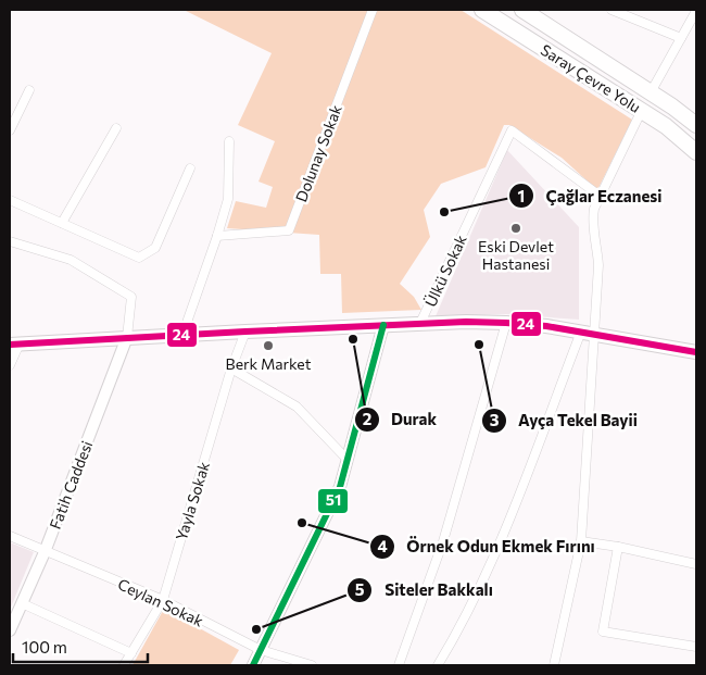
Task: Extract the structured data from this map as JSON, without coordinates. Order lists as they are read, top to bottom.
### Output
{
  "streets": {
    "highway": ["Saray Çevre Yolu"],
    "street": [
      "Dolunay Sokak",
      "Ülkü Sokak",
      "Fatih Caddesi",
      "Yayla Sokak",
      "Ceylan Sokak"
    ]
  },
  "crossings": [
    ["Fatih Caddesi", "Ceylan Sokak"],
    ["Yayla Sokak", "Ceylan Sokak"]
  ],
  "places": [
    "Çağlar Eczanesi",
    "Eski Devlet Hastanesi",
    "Durak",
    "Ayça Tekel Bayii",
    "Berk Market",
    "Örnek Odun Ekmek Fırını",
    "Siteler Bakkalı"
  ],
  "lines": ["transit line 24", "transit line 51"],
  "scale_bar": "100 m"
}
